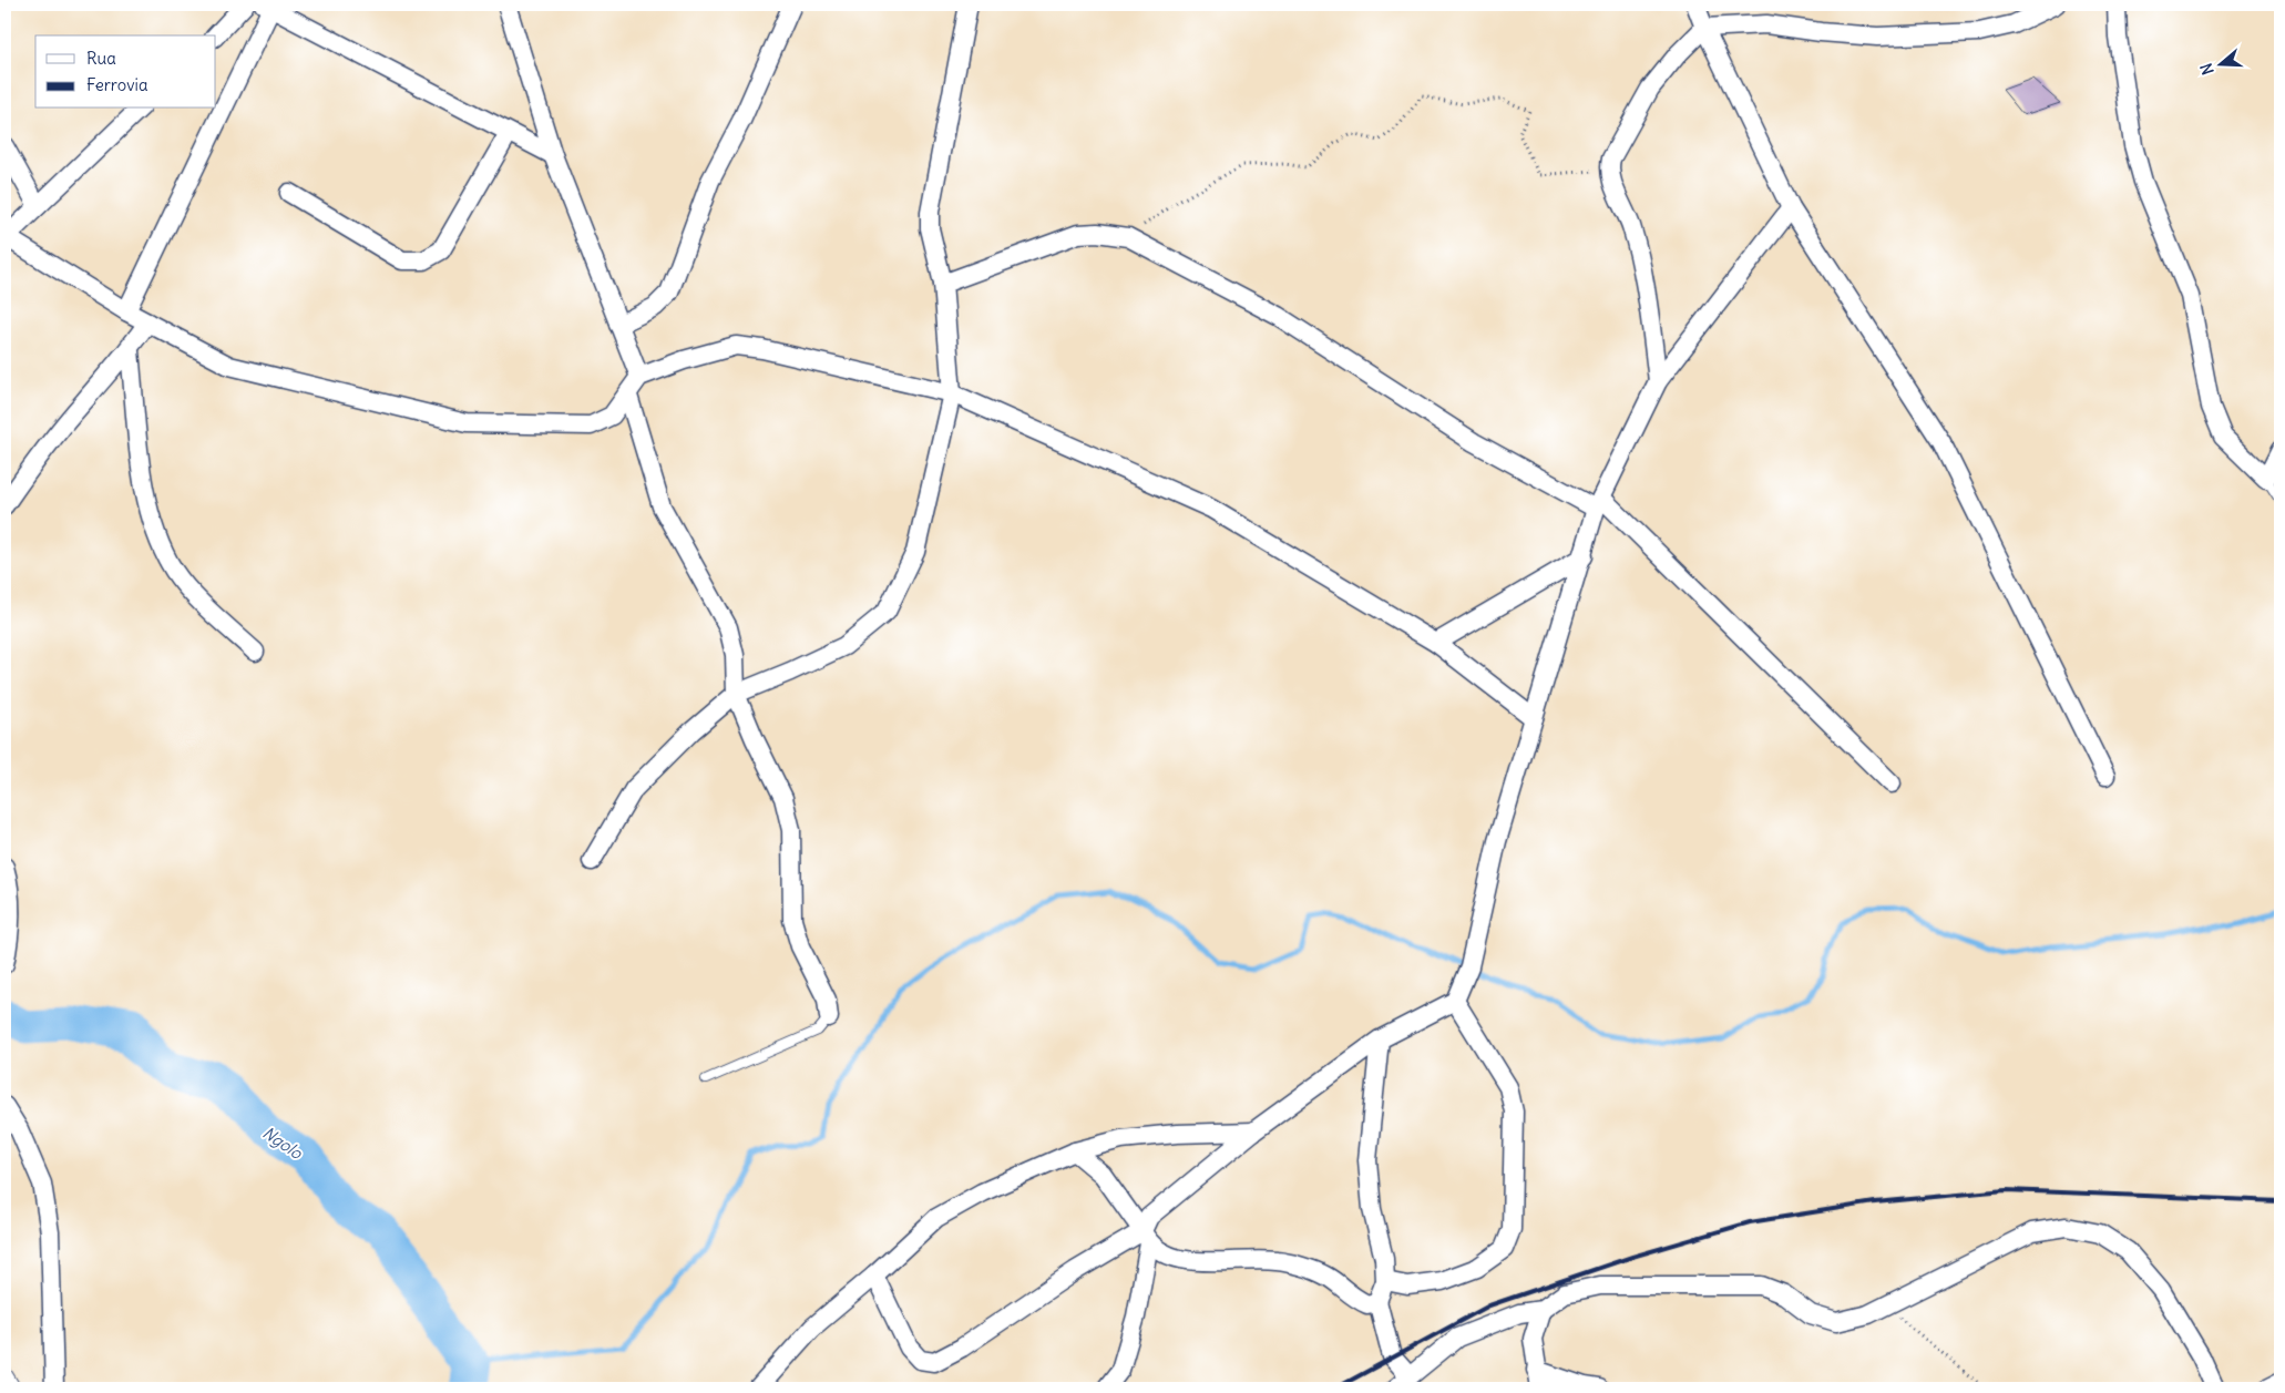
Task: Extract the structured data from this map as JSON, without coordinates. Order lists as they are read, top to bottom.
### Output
{
  "water": ["Ngolo"],
  "legend": ["Rua", "Ferrovia"],
  "north": "left"
}
